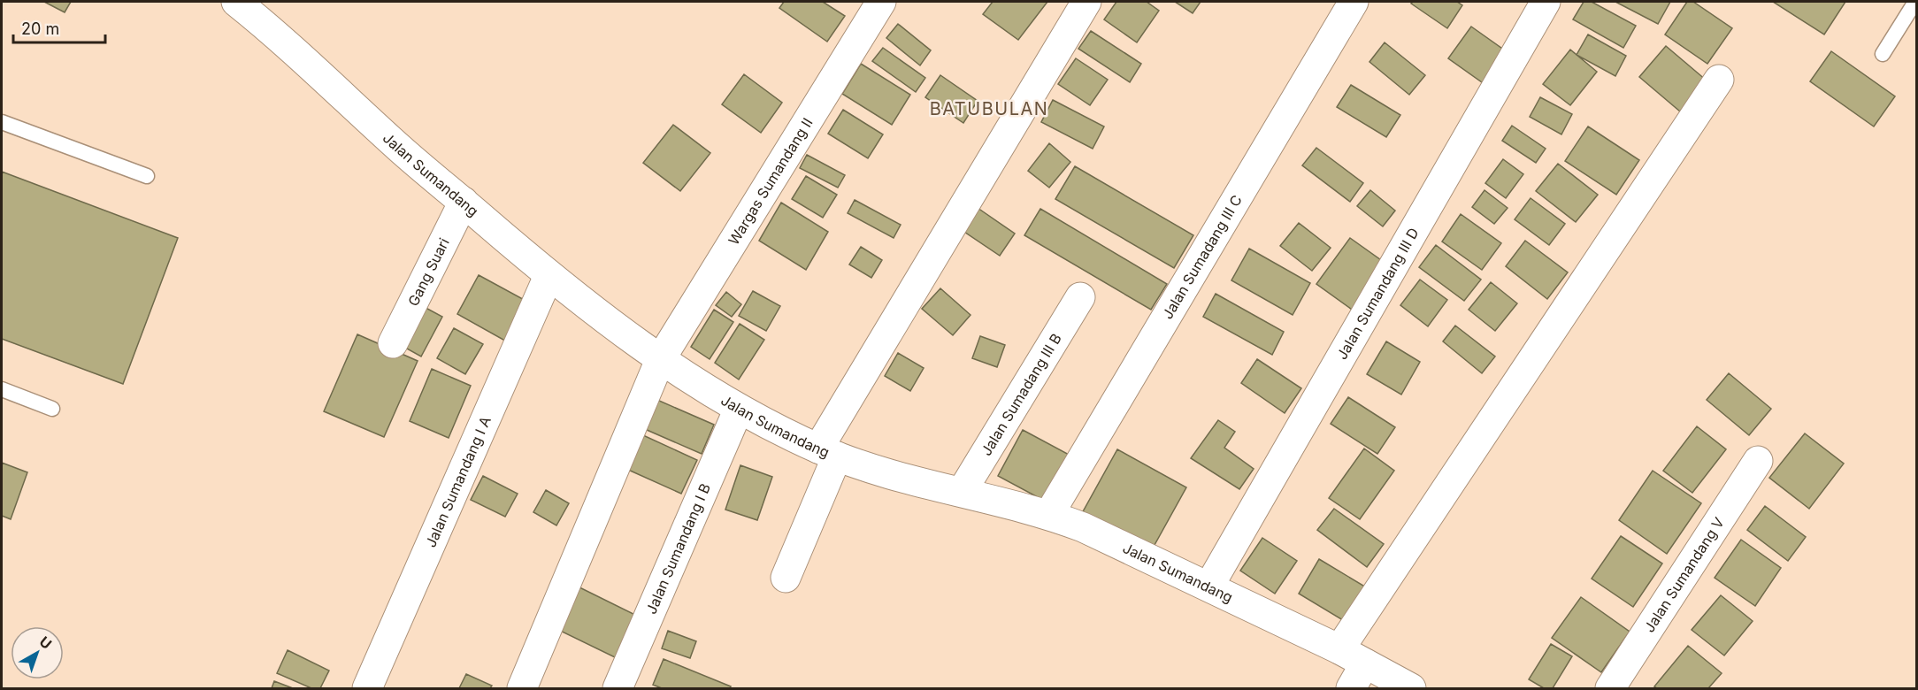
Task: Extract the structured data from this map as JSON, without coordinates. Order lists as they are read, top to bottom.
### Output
{
  "streets": {
    "street": [
      "Jalan Sumandang",
      "Wargas Sumandang II",
      "Jalan Sumadang III C",
      "Gang Suari",
      "Jalan Sumandang III D",
      "Jalan Sumadang III B",
      "Jalan Sumandang I A",
      "Jalan Sumandang I B",
      "Jalan Sumandang V"
    ]
  },
  "crossings": [
    ["Jalan Sumandang", "Wargas Sumandang II"],
    ["Jalan Sumandang", "Jalan Sumadang III C"],
    ["Jalan Sumandang", "Gang Suari"],
    ["Jalan Sumandang", "Jalan Sumandang III D"],
    ["Jalan Sumandang", "Jalan Sumadang III B"],
    ["Jalan Sumandang", "Jalan Sumandang I A"],
    ["Jalan Sumandang", "Jalan Sumandang I B"]
  ],
  "districts": ["BATUBULAN"],
  "scale_bar": "20 m",
  "north": "top right"
}
